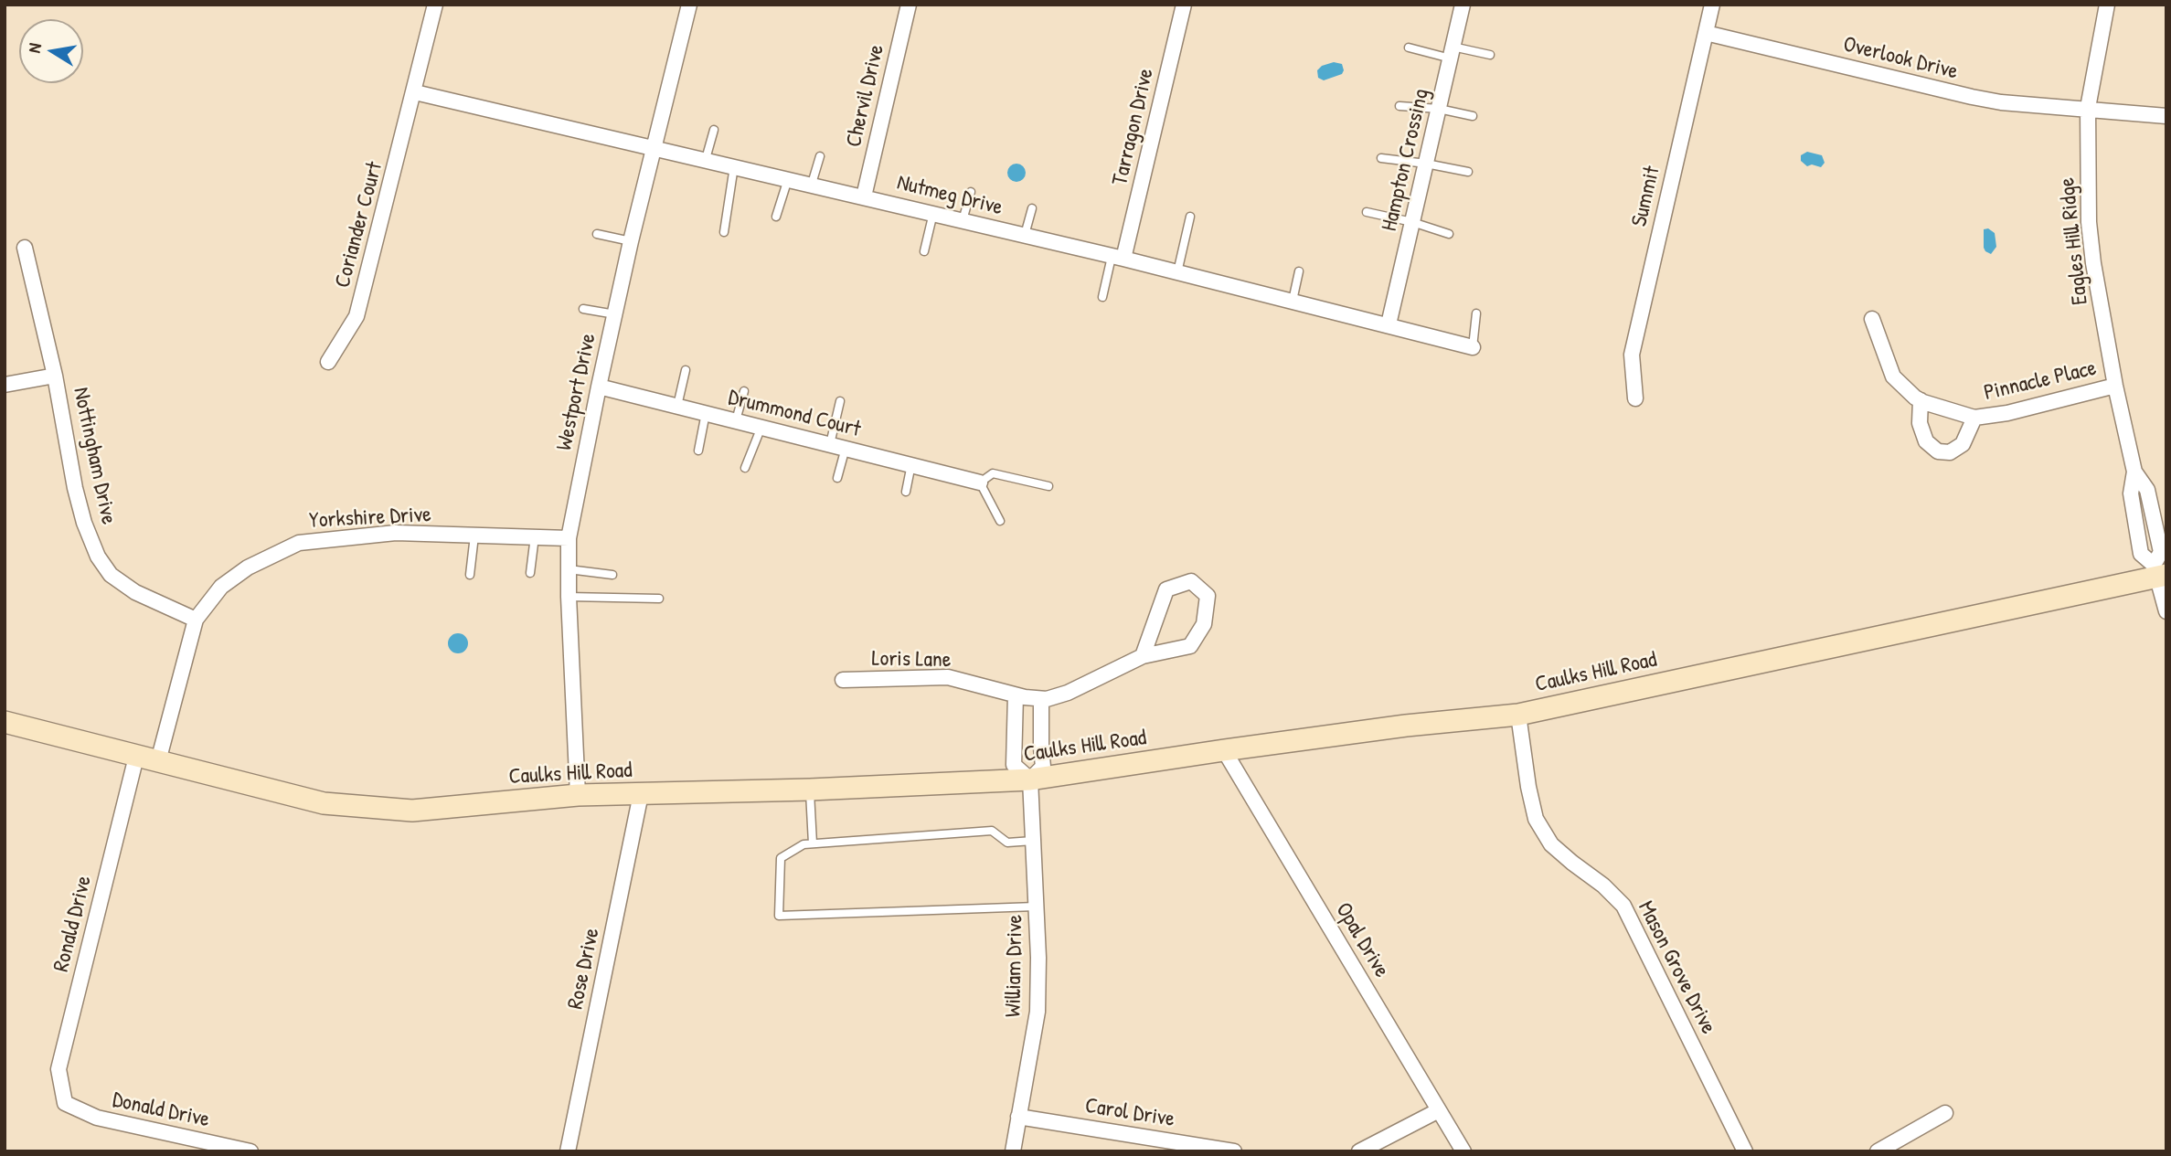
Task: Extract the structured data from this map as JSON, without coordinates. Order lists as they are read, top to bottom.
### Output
{
  "streets": {
    "main road": ["Caulks Hill Road"],
    "street": [
      "Overlook Drive",
      "Chervil Drive",
      "Tarragon Drive",
      "Hampton Crossing",
      "Nutmeg Drive",
      "Summit",
      "Coriander Court",
      "Eagles Hill Ridge",
      "Pinnacle Place",
      "Westport Drive",
      "Drummond Court",
      "Nottingham Drive",
      "Yorkshire Drive",
      "Loris Lane",
      "Ronald Drive",
      "Opal Drive",
      "William Drive",
      "Mason Grove Drive",
      "Rose Drive",
      "Donald Drive",
      "Carol Drive"
    ]
  },
  "crossings": [
    ["Overlook Drive", "Summit"],
    ["Overlook Drive", "Eagles Hill Ridge"],
    ["Chervil Drive", "Nutmeg Drive"],
    ["Tarragon Drive", "Nutmeg Drive"],
    ["Hampton Crossing", "Nutmeg Drive"],
    ["Nutmeg Drive", "Coriander Court"],
    ["Nutmeg Drive", "Westport Drive"],
    ["Eagles Hill Ridge", "Pinnacle Place"],
    ["Eagles Hill Ridge", "Caulks Hill Road"],
    ["Westport Drive", "Drummond Court"],
    ["Westport Drive", "Yorkshire Drive"],
    ["Westport Drive", "Caulks Hill Road"],
    ["Nottingham Drive", "Yorkshire Drive"],
    ["Yorkshire Drive", "Caulks Hill Road"],
    ["Caulks Hill Road", "Ronald Drive"],
    ["Caulks Hill Road", "Opal Drive"],
    ["Caulks Hill Road", "William Drive"],
    ["Caulks Hill Road", "Mason Grove Drive"],
    ["Caulks Hill Road", "Rose Drive"],
    ["Ronald Drive", "Donald Drive"],
    ["William Drive", "Carol Drive"]
  ],
  "north": "left"
}
